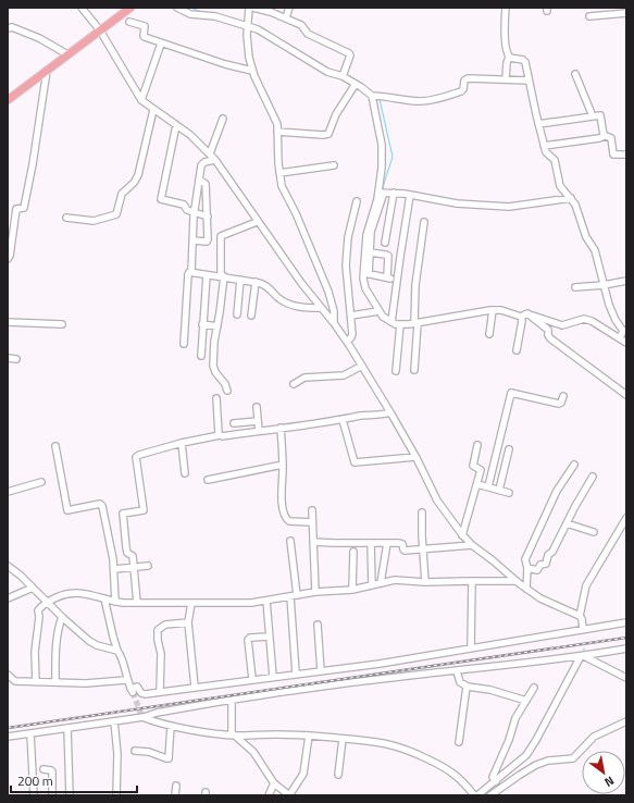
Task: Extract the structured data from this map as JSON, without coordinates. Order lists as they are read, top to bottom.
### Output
{
  "scale_bar": "200 m",
  "north": "bottom right"
}
